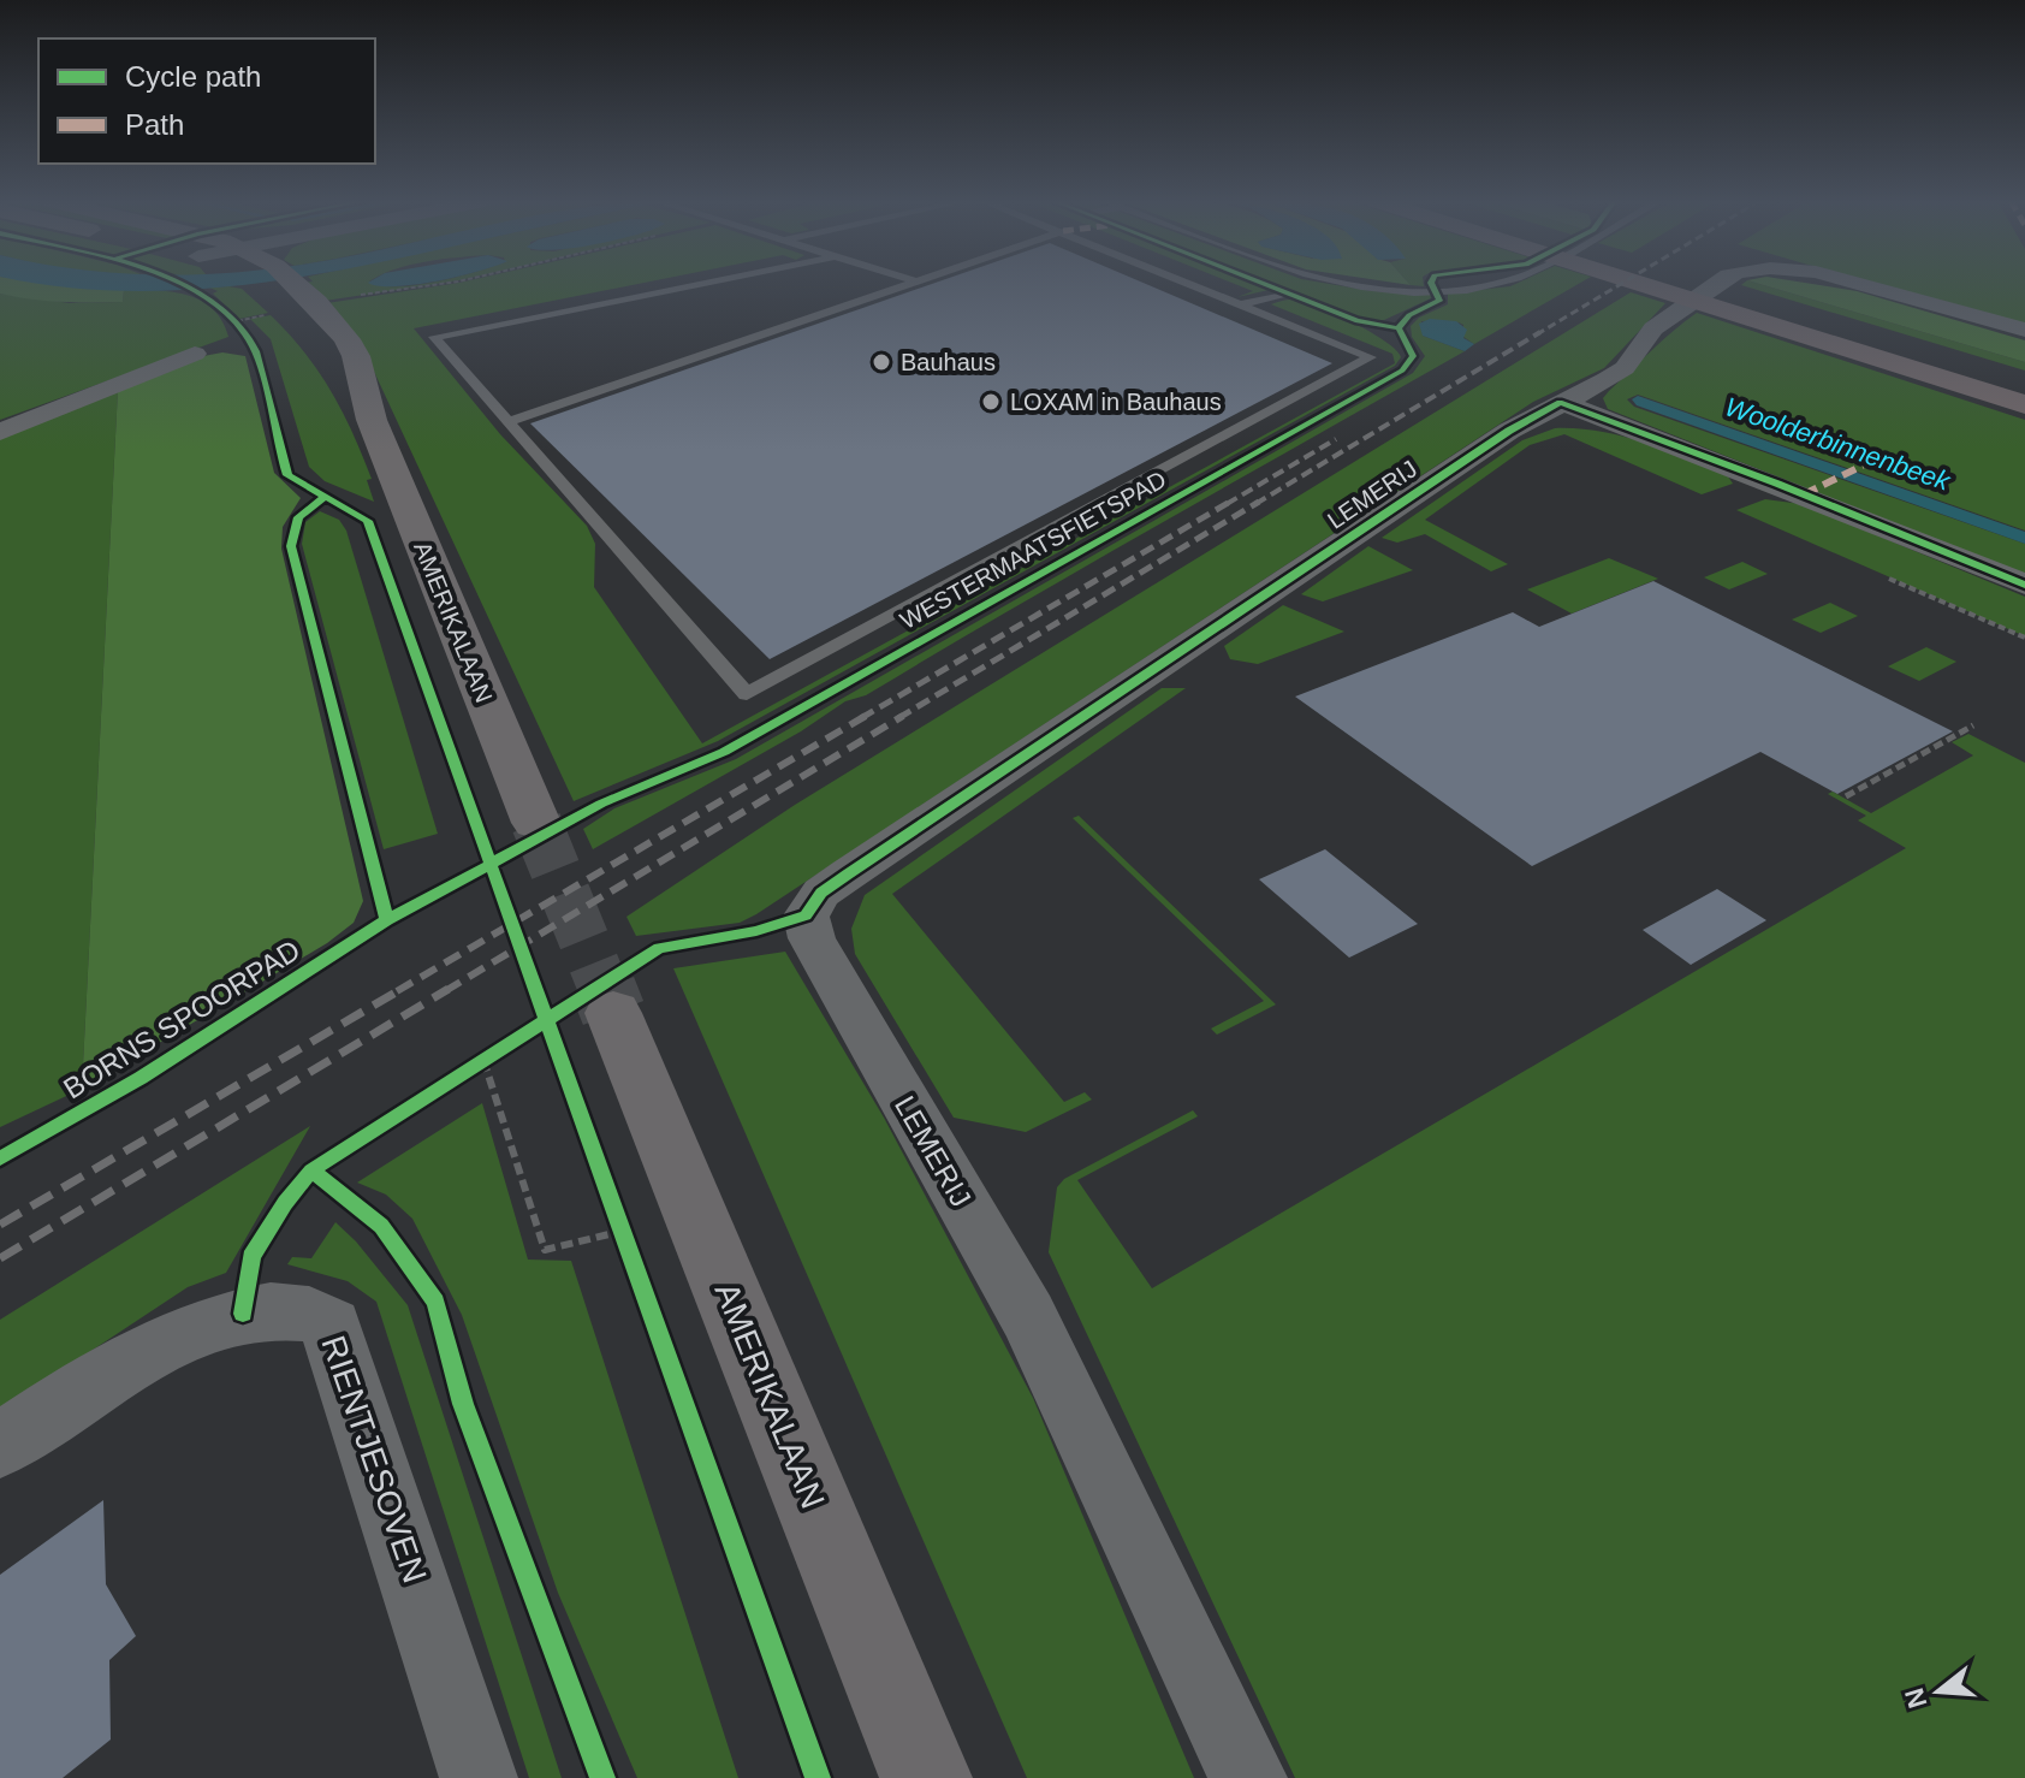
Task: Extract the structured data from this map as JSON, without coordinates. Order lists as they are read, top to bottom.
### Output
{
  "streets": {
    "main road": ["AMERIKALAAN"],
    "street": ["LEMERIJ", "RIENTJESOVEN"],
    "cycle path": ["WESTERMAATSFIETSPAD"]
  },
  "water": ["Woolderbinnenbeek"],
  "places": ["Bauhaus", "LOXAM in Bauhaus"],
  "legend": ["Cycle path", "Path"],
  "north": "left"
}
